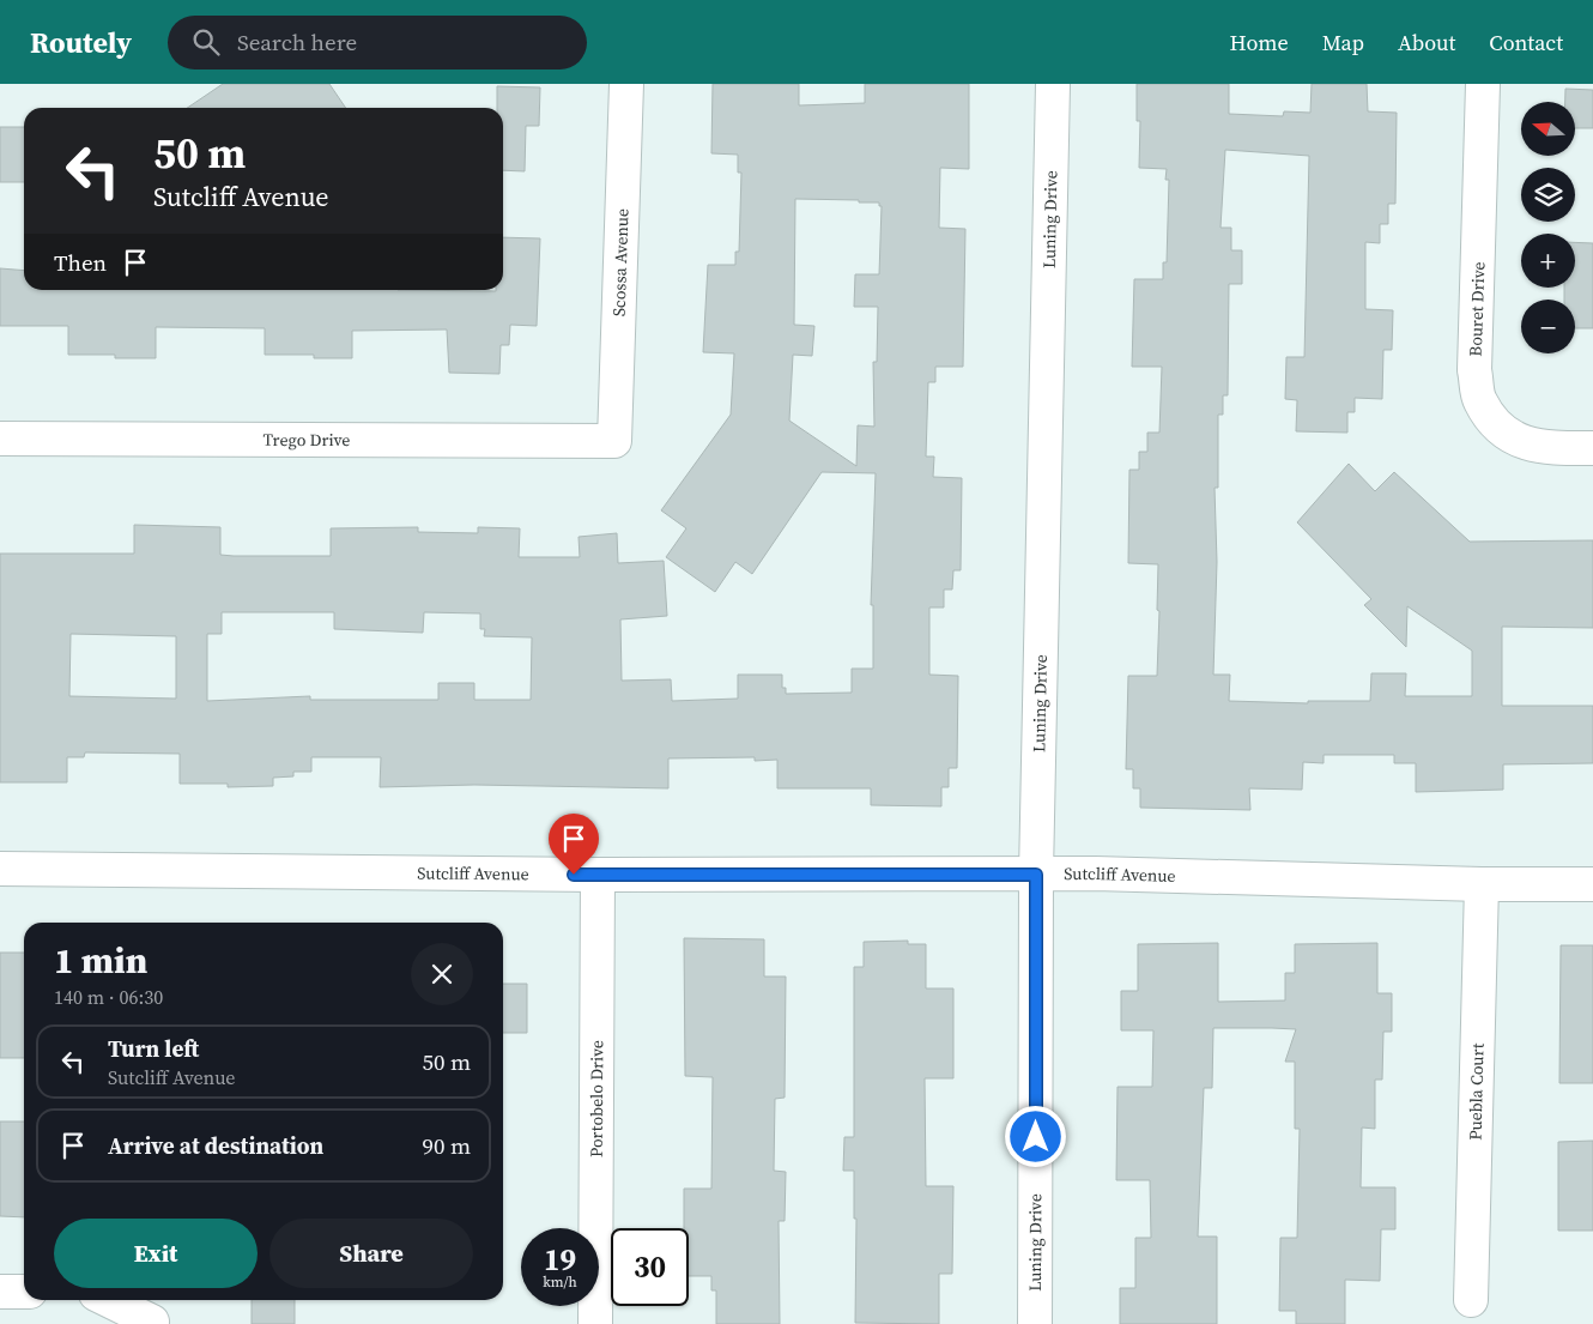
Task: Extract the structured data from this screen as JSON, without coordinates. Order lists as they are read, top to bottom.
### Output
{
  "streets": {
    "street": [
      "Luning Drive",
      "Scossa Avenue",
      "Bouret Drive",
      "Trego Drive",
      "Sutcliff Avenue",
      "Puebla Court",
      "Portobelo Drive"
    ]
  },
  "crossings": [
    ["Luning Drive", "Sutcliff Avenue"],
    ["Scossa Avenue", "Trego Drive"],
    ["Sutcliff Avenue", "Puebla Court"],
    ["Sutcliff Avenue", "Portobelo Drive"]
  ],
  "north": "left",
  "page": {
    "header": "Routely",
    "search": "Search here",
    "nav": [
      "Home",
      "Map",
      "About",
      "Contact"
    ],
    "map_buttons": ["+", "−"],
    "turn": ["50 m", "Sutcliff Avenue"],
    "then": "Then",
    "heading": ["1 min", "140 m · 06:30"],
    "list": [
      {
        "name": "Turn left",
        "note": "Sutcliff Avenue",
        "value": "50 m"
      },
      {
        "name": "Arrive at destination",
        "value": "90 m"
      }
    ],
    "buttons": ["Exit", "Share"],
    "speed": "19 km/h",
    "limit": "30"
  }
}
